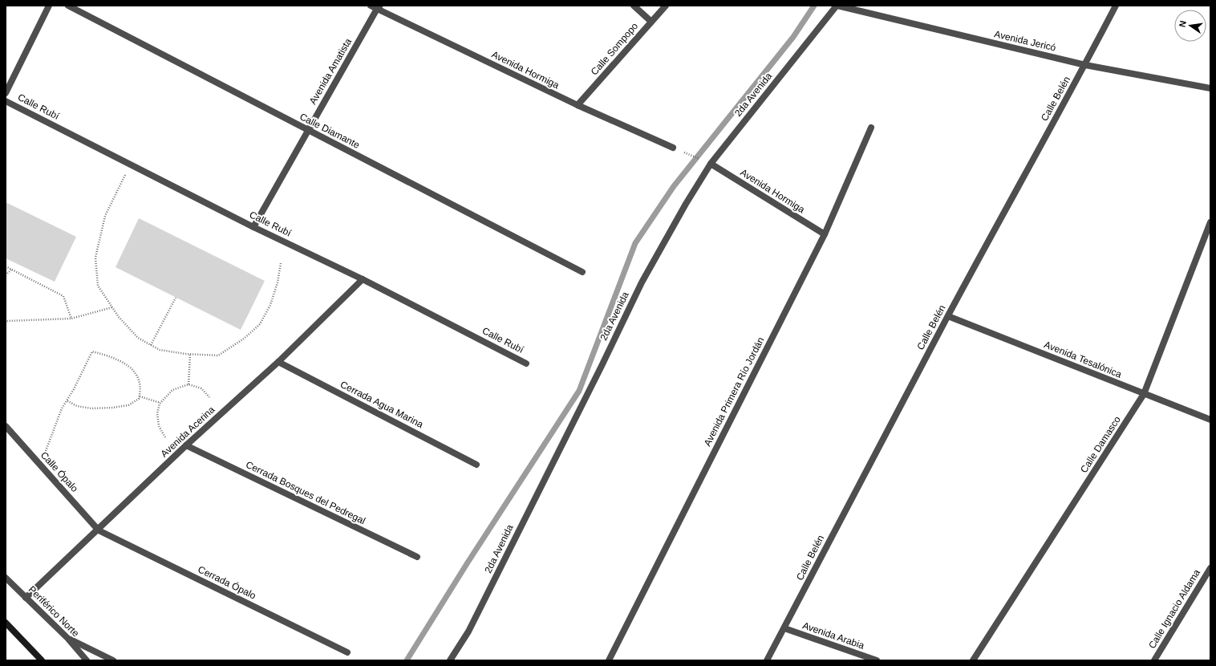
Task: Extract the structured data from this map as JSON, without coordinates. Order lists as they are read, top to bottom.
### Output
{
  "streets": {
    "street": [
      "Avenida Jericó",
      "Calle Sompopo",
      "Avenida Hormiga",
      "Avenida Amatista",
      "2da Avenida",
      "Calle Belén",
      "Calle Rubí",
      "Calle Diamante",
      "Avenida Tesalónica",
      "Avenida Primera Río Jordán",
      "Cerrada Agua Marina",
      "Avenida Acerina",
      "Calle Damasco",
      "Calle Ópalo",
      "Cerrada Bosques del Pedregal",
      "Cerrada Ópalo",
      "Calle Ignacio Aldama",
      "Periférico Norte",
      "Avenida Arabia"
    ]
  },
  "crossings": [
    ["Avenida Jericó", "2da Avenida"],
    ["Avenida Jericó", "Calle Belén"],
    ["Calle Sompopo", "Avenida Hormiga"],
    ["Avenida Hormiga", "Avenida Amatista"],
    ["Avenida Hormiga", "2da Avenida"],
    ["Avenida Hormiga", "Avenida Primera Río Jordán"],
    ["Avenida Amatista", "Calle Rubí"],
    ["Avenida Amatista", "Calle Diamante"],
    ["Calle Belén", "Avenida Tesalónica"],
    ["Calle Belén", "Avenida Arabia"],
    ["Calle Rubí", "Avenida Acerina"],
    ["Avenida Tesalónica", "Calle Damasco"],
    ["Cerrada Agua Marina", "Avenida Acerina"],
    ["Avenida Acerina", "Calle Ópalo"],
    ["Avenida Acerina", "Cerrada Bosques del Pedregal"],
    ["Avenida Acerina", "Cerrada Ópalo"],
    ["Avenida Acerina", "Periférico Norte"],
    ["Calle Ópalo", "Cerrada Ópalo"]
  ],
  "north": "left"
}
